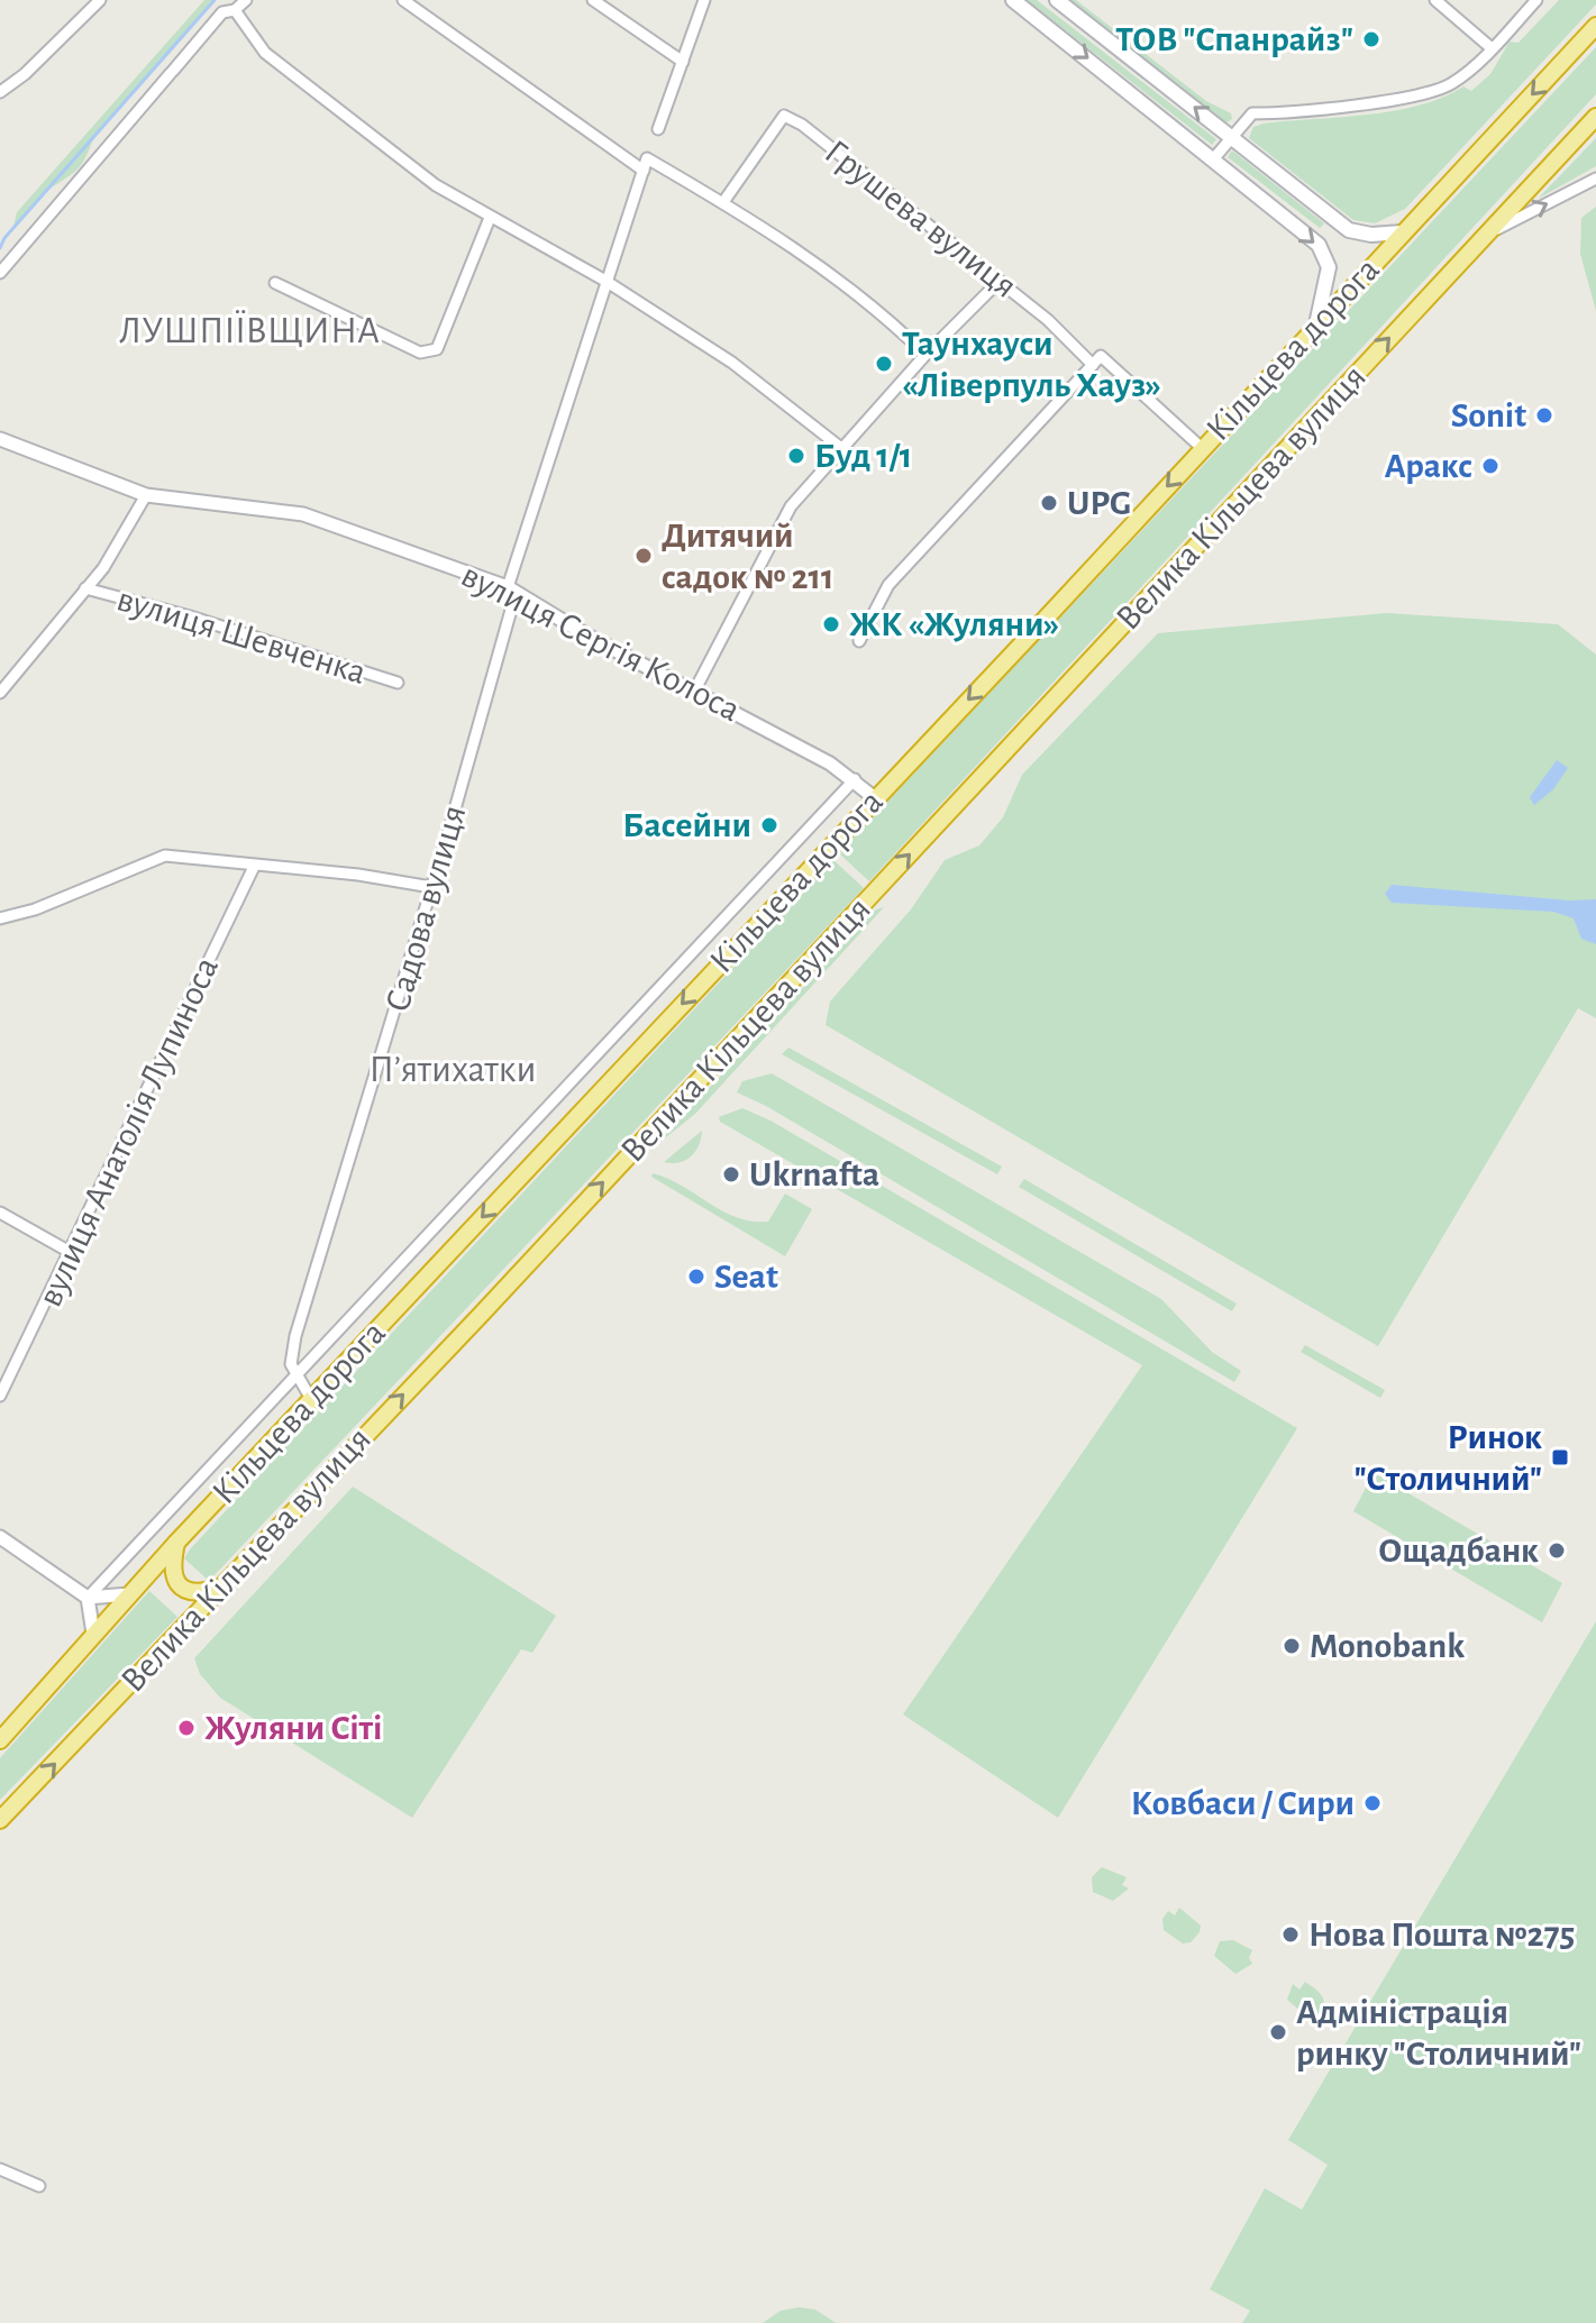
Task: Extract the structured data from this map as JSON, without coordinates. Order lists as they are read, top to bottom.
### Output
{
  "streets": {
    "highway": ["Кільцева дорога", "Велика Кільцева вулиця"],
    "street": [
      "Грушева вулиця",
      "вулиця Шевченка",
      "вулиця Сергія Колоса",
      "Садова вулиця",
      "вулиця Анатолія Лупиноса"
    ]
  },
  "crossings": [
    ["Грушева вулиця", "Кільцева дорога"],
    ["Грушева вулиця", "Садова вулиця"],
    ["Кільцева дорога", "вулиця Сергія Колоса"],
    ["вулиця Шевченка", "вулиця Сергія Колоса"],
    ["вулиця Сергія Колоса", "Садова вулиця"]
  ],
  "one_way": ["Кільцева дорога", "Велика Кільцева вулиця"],
  "districts": ["ЛУШПІЇВЩИНА", "Пʼятихатки"],
  "places": {
    "other": [
      "ТОВ \"Спанрайз\"",
      "Таунхауси «Ліверпуль Хауз»",
      "Sonit",
      "Буд 1/1",
      "Аракс",
      "UPG",
      "Дитячий садок № 211",
      "ЖК «Жуляни»",
      "Басейни",
      "Ukrnafta",
      "Seat",
      "Ощадбанк",
      "Monobank",
      "Жуляни Сіті",
      "Ковбаси / Сири",
      "Нова Пошта №275",
      "Адміністрація ринку \"Столичний\""
    ],
    "transit": ["Ринок \"Столичний\""]
  }
}
